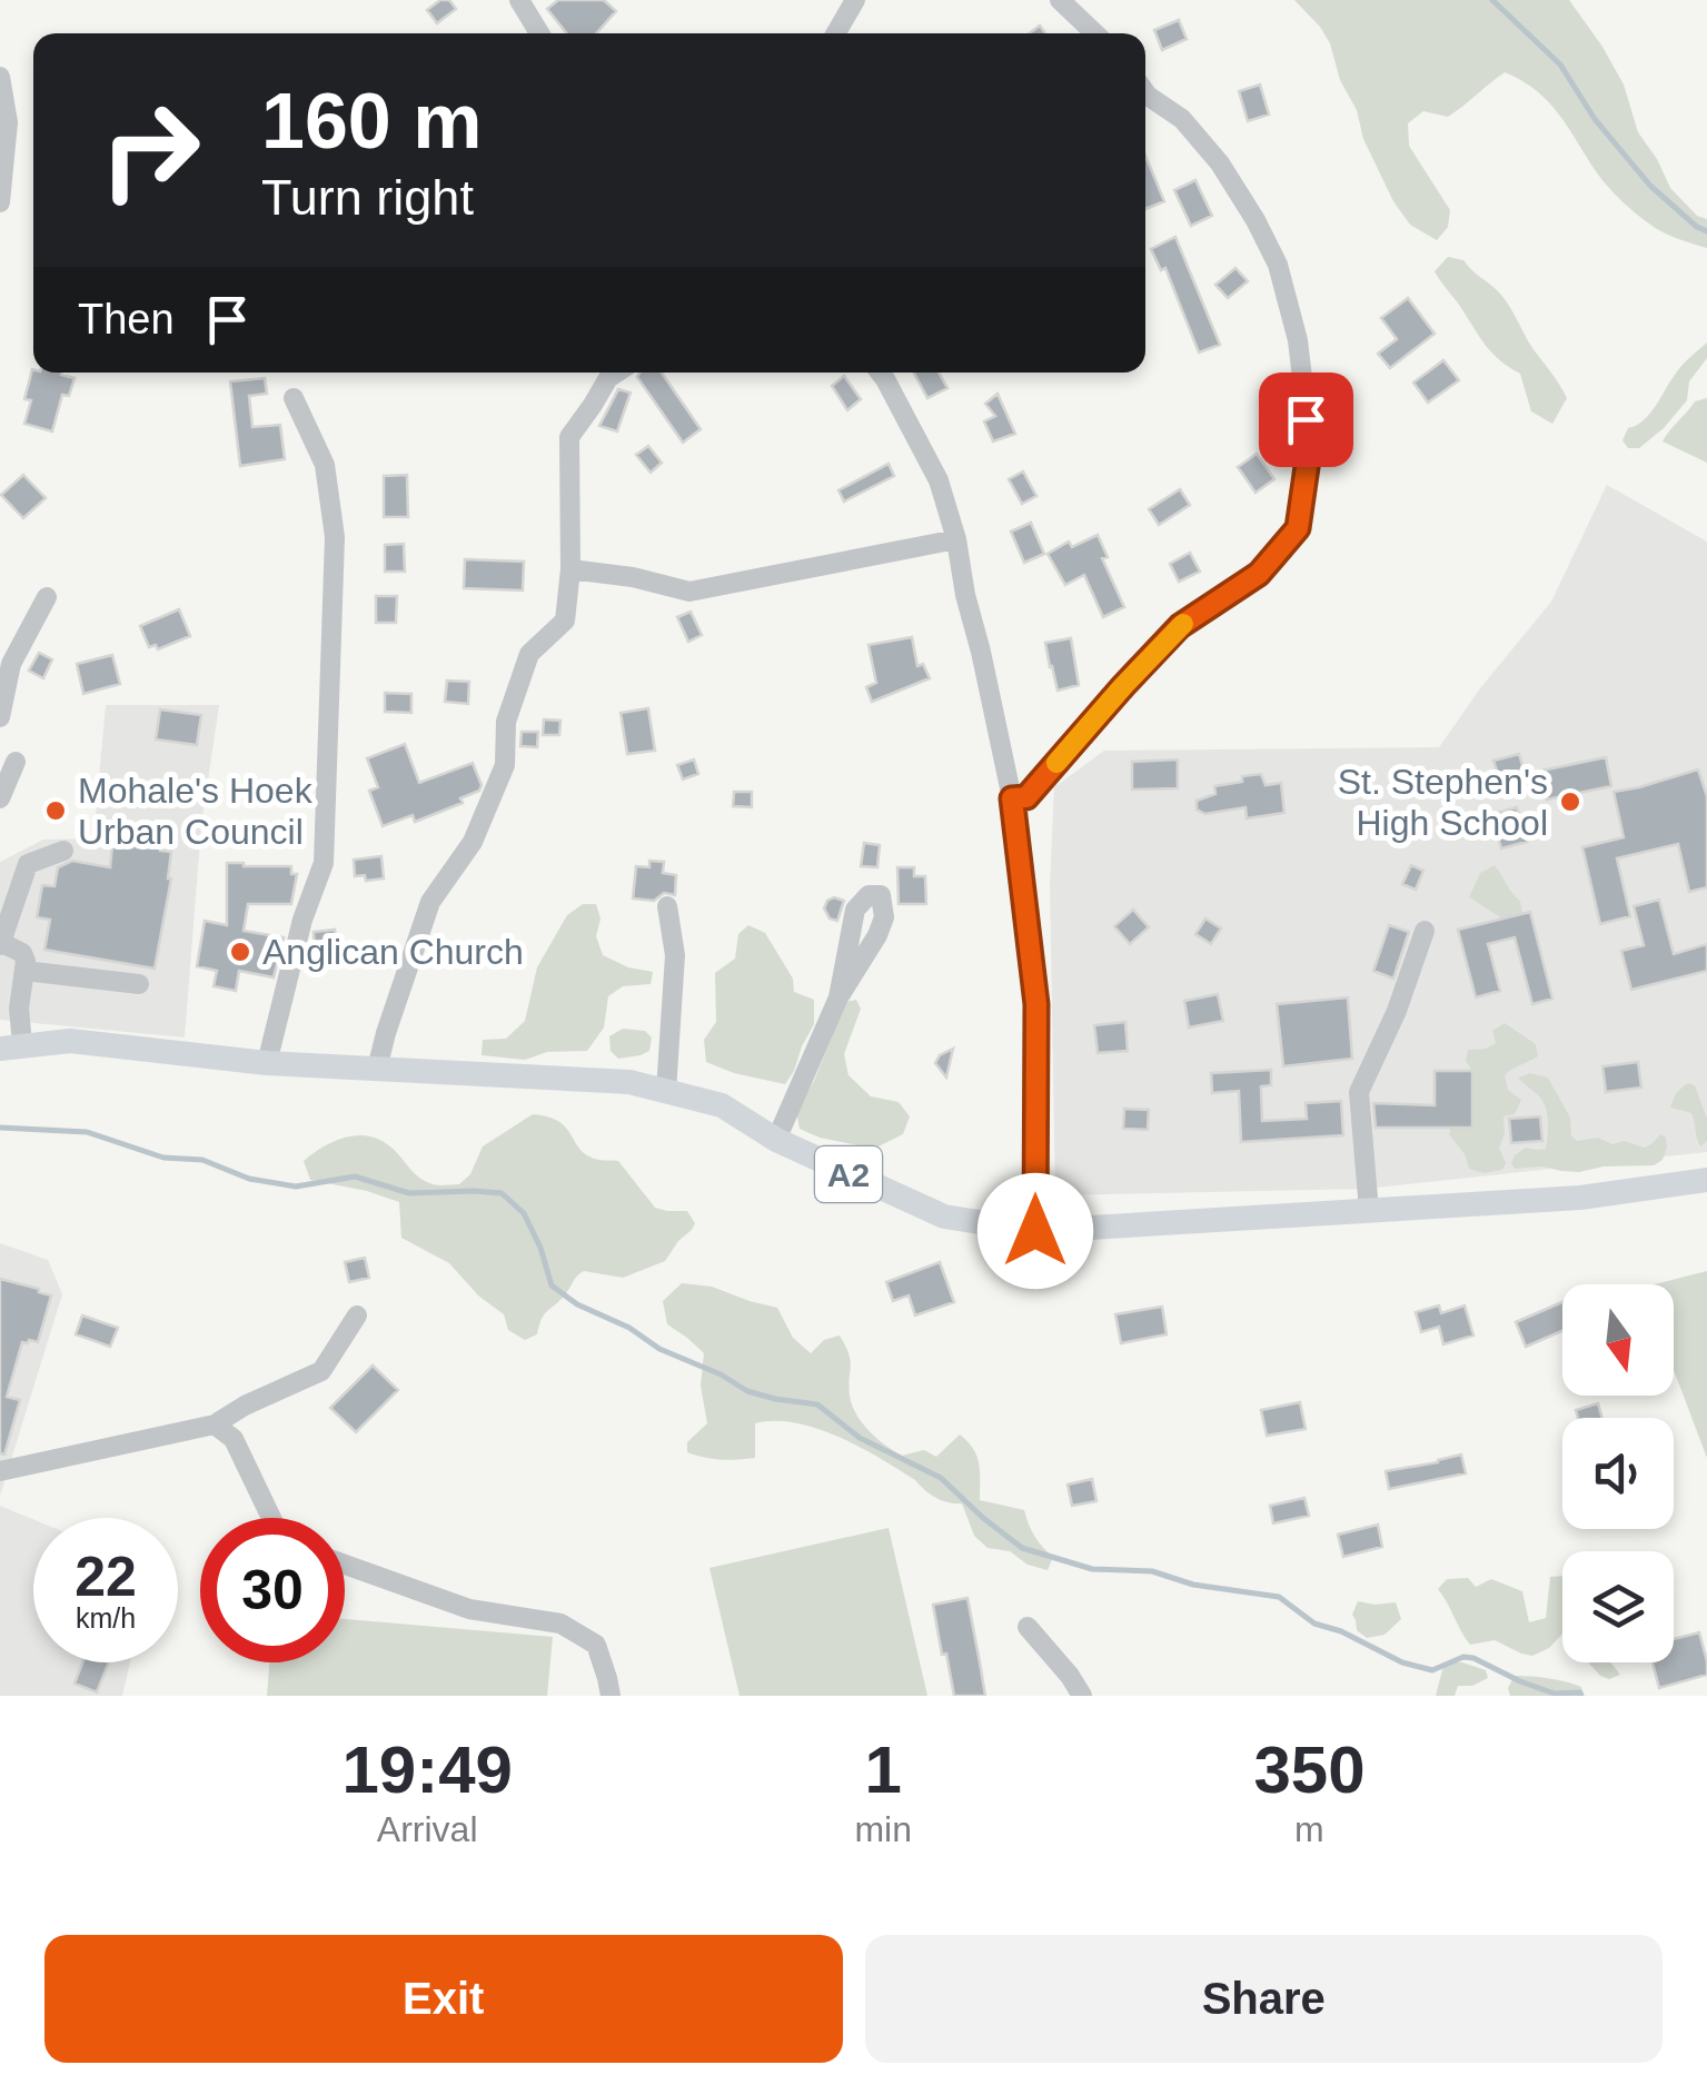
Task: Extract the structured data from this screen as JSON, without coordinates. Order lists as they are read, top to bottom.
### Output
{
  "streets": {
    "main road": ["A2"]
  },
  "places": ["St. Stephen's High School", "Mohale's Hoek Urban Council", "Anglican Church"],
  "north": "bottom",
  "page": {
    "turn": ["160 m", "Turn right"],
    "then": "Then",
    "speed": "22 km/h",
    "limit": "30",
    "eta": [
      "19:49",
      "Arrival",
      "1",
      "min",
      "350",
      "m"
    ],
    "buttons": ["Exit", "Share"]
  }
}
